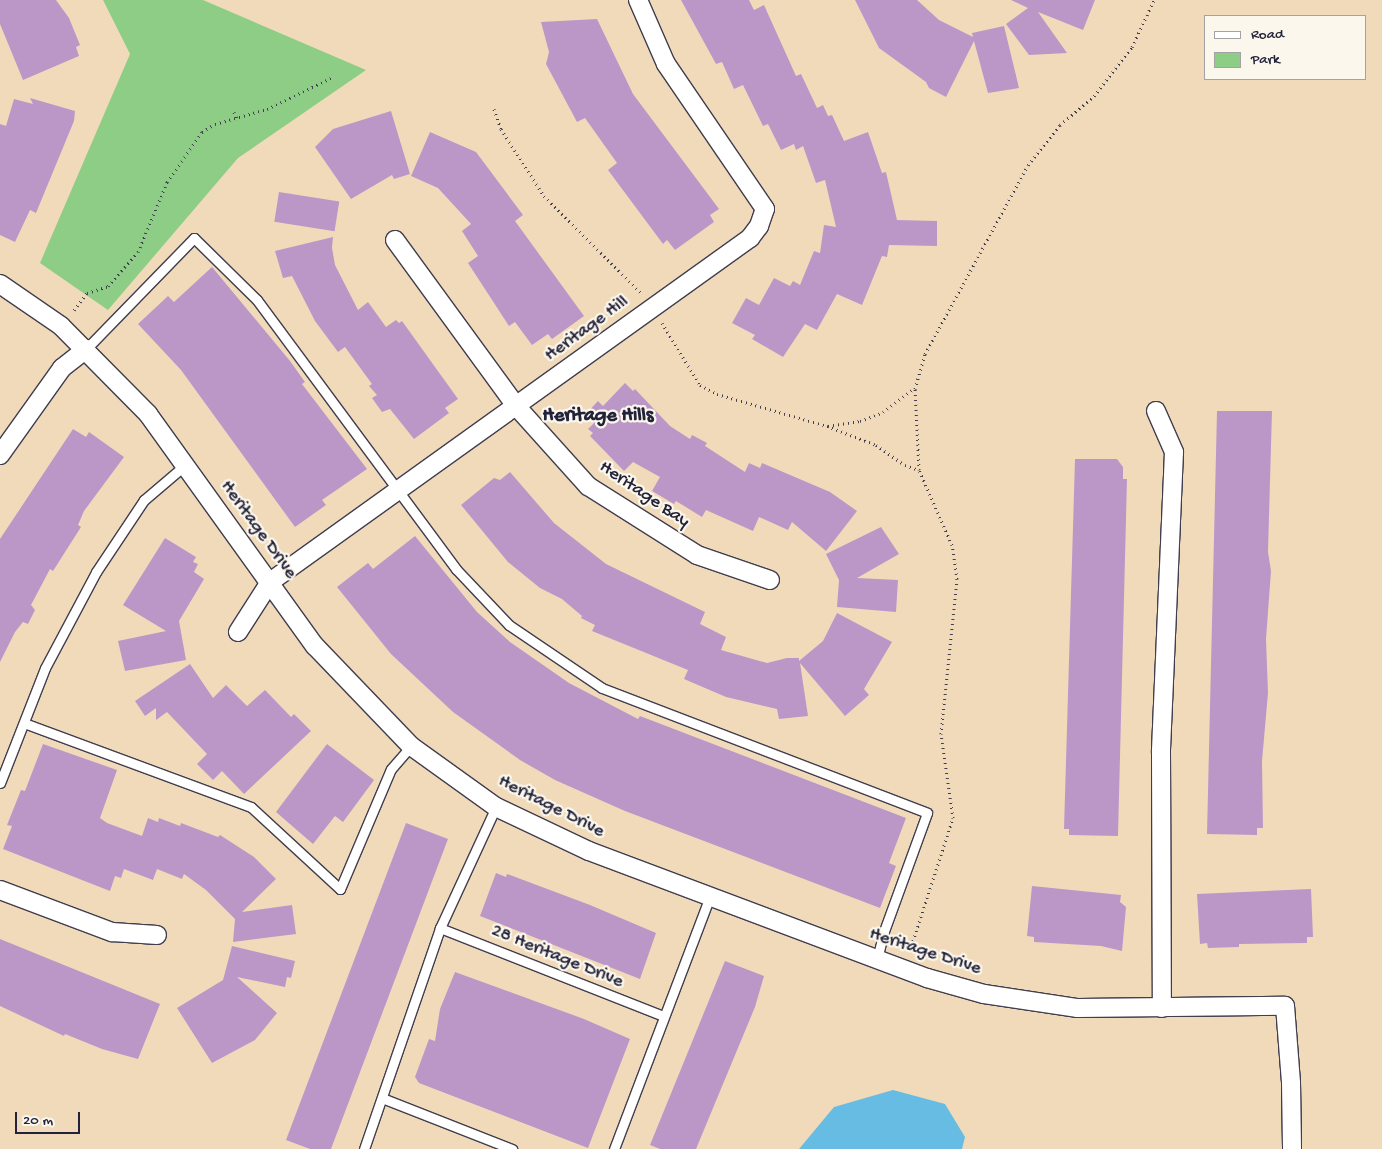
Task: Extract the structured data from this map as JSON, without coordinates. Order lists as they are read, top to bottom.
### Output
{
  "streets": {
    "street": ["Heritage Hill", "Heritage Bay", "Heritage Drive"],
    "lane": ["28 Heritage Drive"]
  },
  "crossings": [
    ["Heritage Hill", "Heritage Bay"],
    ["Heritage Hill", "Heritage Drive"]
  ],
  "districts": ["Heritage Hills"],
  "legend": ["Road", "Park"],
  "scale_bar": "20 m"
}
